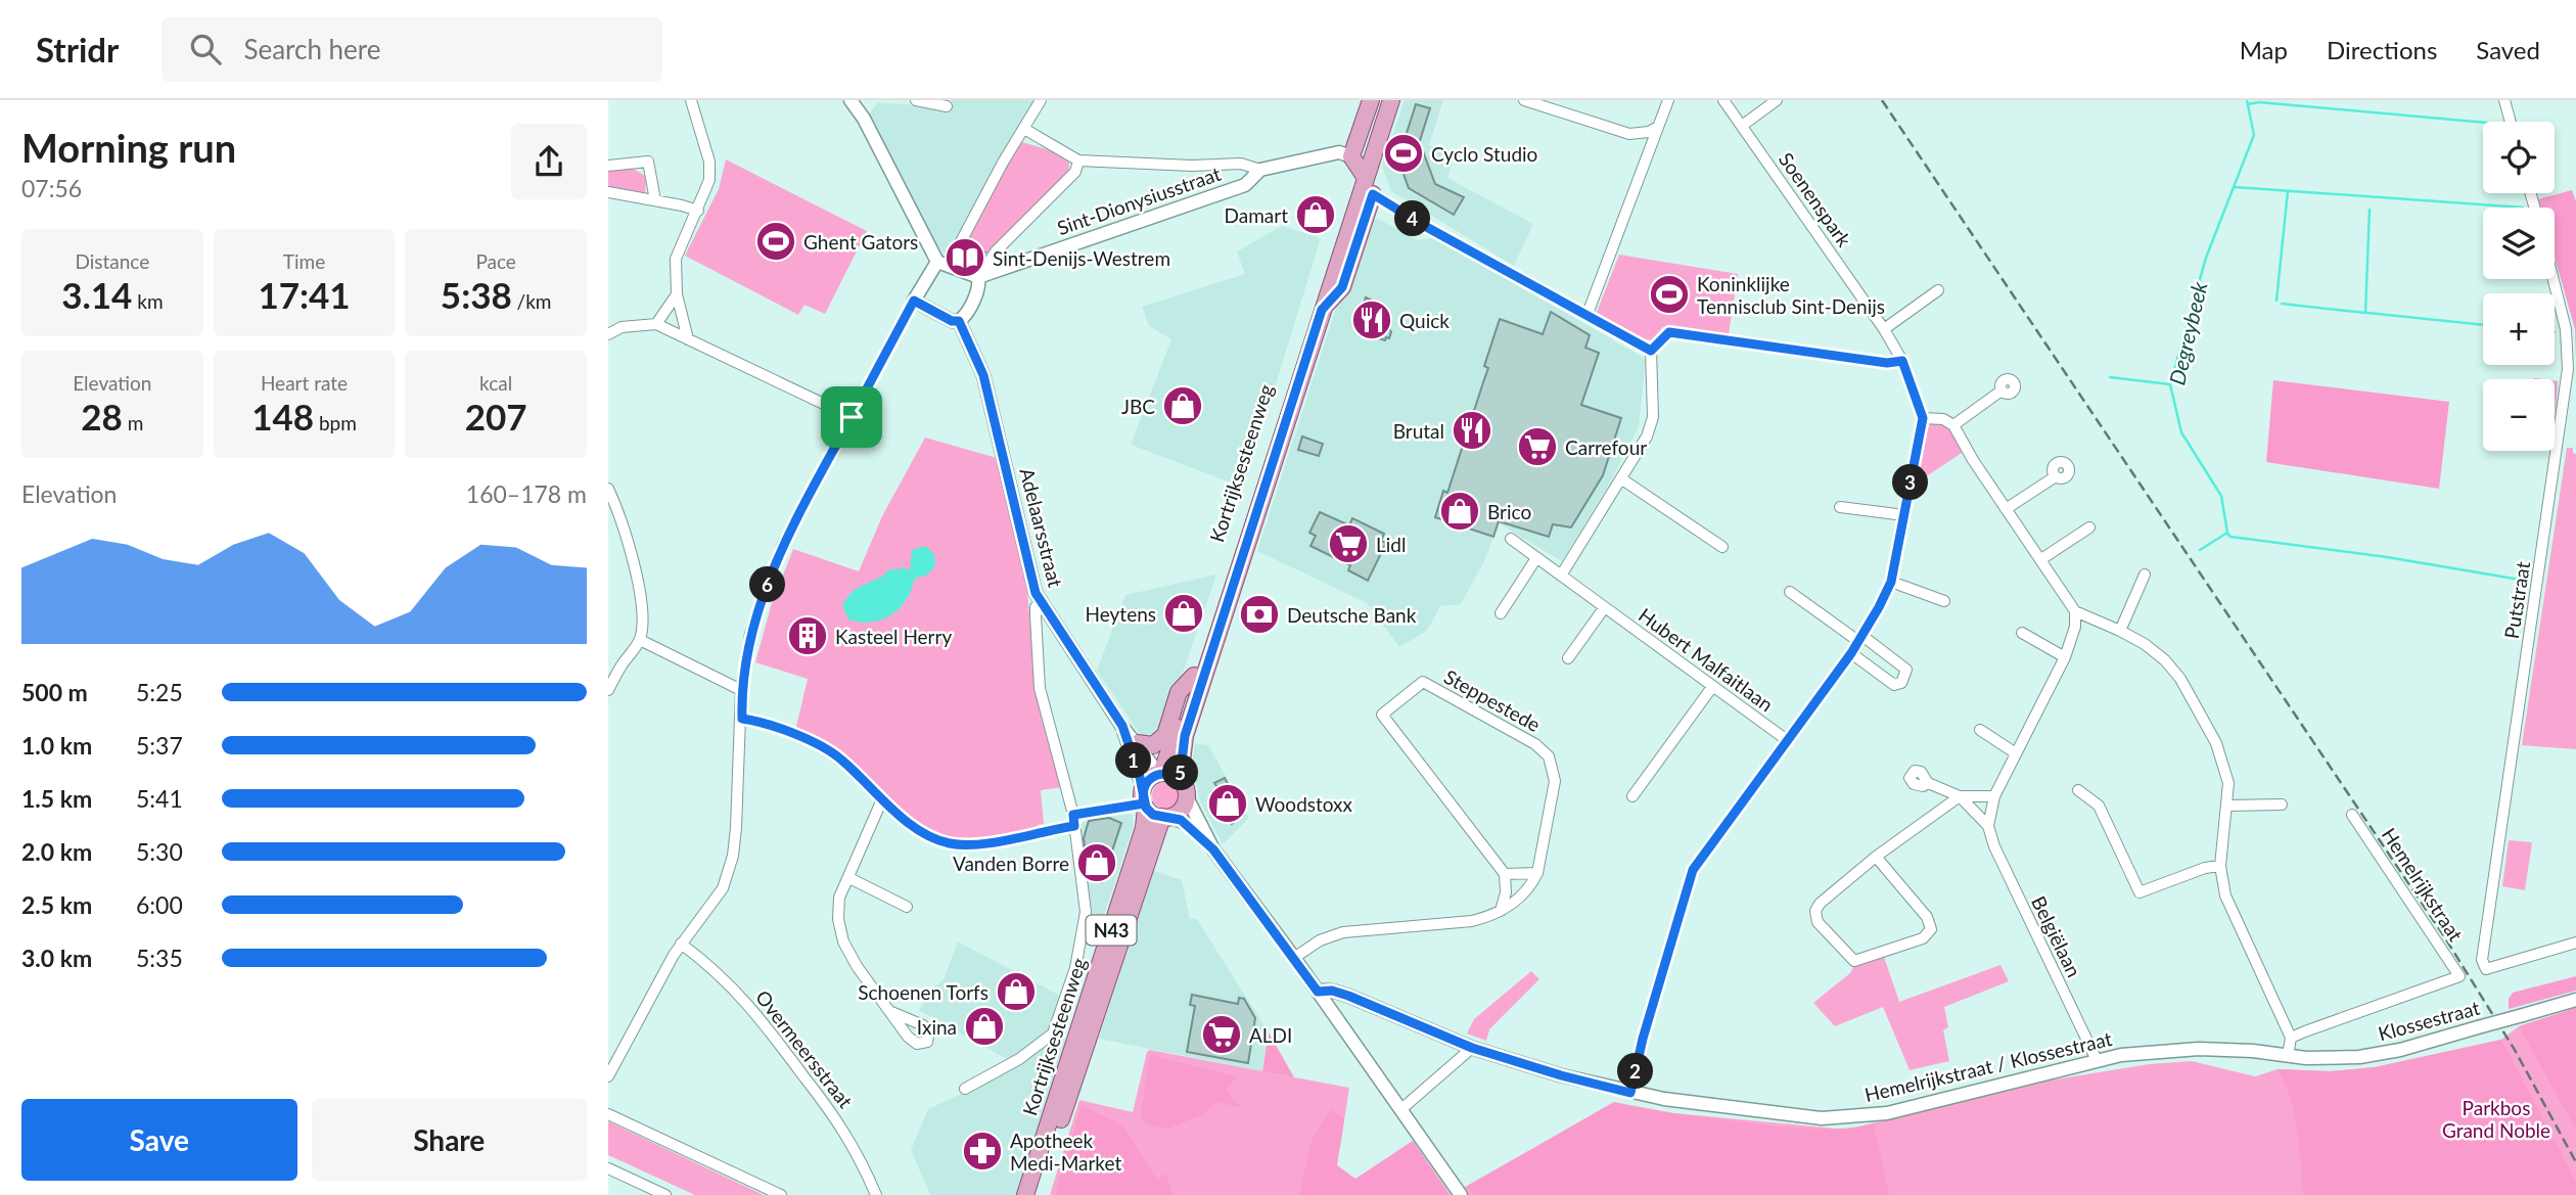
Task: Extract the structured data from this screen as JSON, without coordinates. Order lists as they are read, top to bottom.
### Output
{
  "streets": {
    "main road": ["Kortrijksesteenweg", "N43"],
    "street": [
      "Soenenspark",
      "Sint-Dionysiusstraat",
      "Adelaarsstraat",
      "Putstraat",
      "Hubert Malfaitlaan",
      "Steppestede",
      "Hemelrijkstraat",
      "Belgiëlaan",
      "Klossestraat",
      "Overmeersstraat",
      "Hemelrijkstraat / Klossestraat"
    ]
  },
  "crossings": [
    ["Sint-Dionysiusstraat", "Kortrijksesteenweg"],
    ["Kortrijksesteenweg", "Adelaarsstraat"],
    ["Kortrijksesteenweg", "N43"],
    ["Adelaarsstraat", "N43"],
    ["Belgiëlaan", "Hemelrijkstraat / Klossestraat"],
    ["Klossestraat", "Hemelrijkstraat / Klossestraat"]
  ],
  "water": ["Degreybeek"],
  "parks": ["Parkbos Grand Noble"],
  "places": {
    "sports": ["Cyclo Studio", "Ghent Gators", "Koninklijke Tennisclub Sint-Denijs"],
    "shop": [
      "Damart",
      "JBC",
      "Brico",
      "Heytens",
      "Woodstoxx",
      "Vanden Borre",
      "Schoenen Torfs",
      "Ixina"
    ],
    "library": ["Sint-Denijs-Westrem"],
    "restaurant": ["Quick", "Brutal"],
    "supermarket": ["Carrefour", "Lidl", "ALDI"],
    "bank": ["Deutsche Bank"],
    "building": ["Kasteel Herry"],
    "pharmacy": ["Apotheek Medi-Market"]
  },
  "page": {
    "header": "Stridr",
    "search": "Search here",
    "nav": ["Map", "Directions", "Saved"],
    "heading": ["Morning run", "07:56"],
    "map_buttons": ["+", "−"],
    "pins": [
      "4",
      "3",
      "6",
      "1",
      "5",
      "2"
    ],
    "stats": [
      ["Distance", "3.14 km"],
      ["Time", "17:41"],
      ["Pace", "5:38 /km"],
      ["Elevation", "28 m"],
      ["Heart rate", "148 bpm"],
      ["kcal", "207"]
    ],
    "chart": ["Elevation", "160–178 m"],
    "list": [
      {
        "name": "500 m",
        "note": "5:25"
      },
      {
        "name": "1.0 km",
        "note": "5:37"
      },
      {
        "name": "1.5 km",
        "note": "5:41"
      },
      {
        "name": "2.0 km",
        "note": "5:30"
      },
      {
        "name": "2.5 km",
        "note": "6:00"
      },
      {
        "name": "3.0 km",
        "note": "5:35"
      }
    ],
    "buttons": ["Save", "Share"]
  }
}
